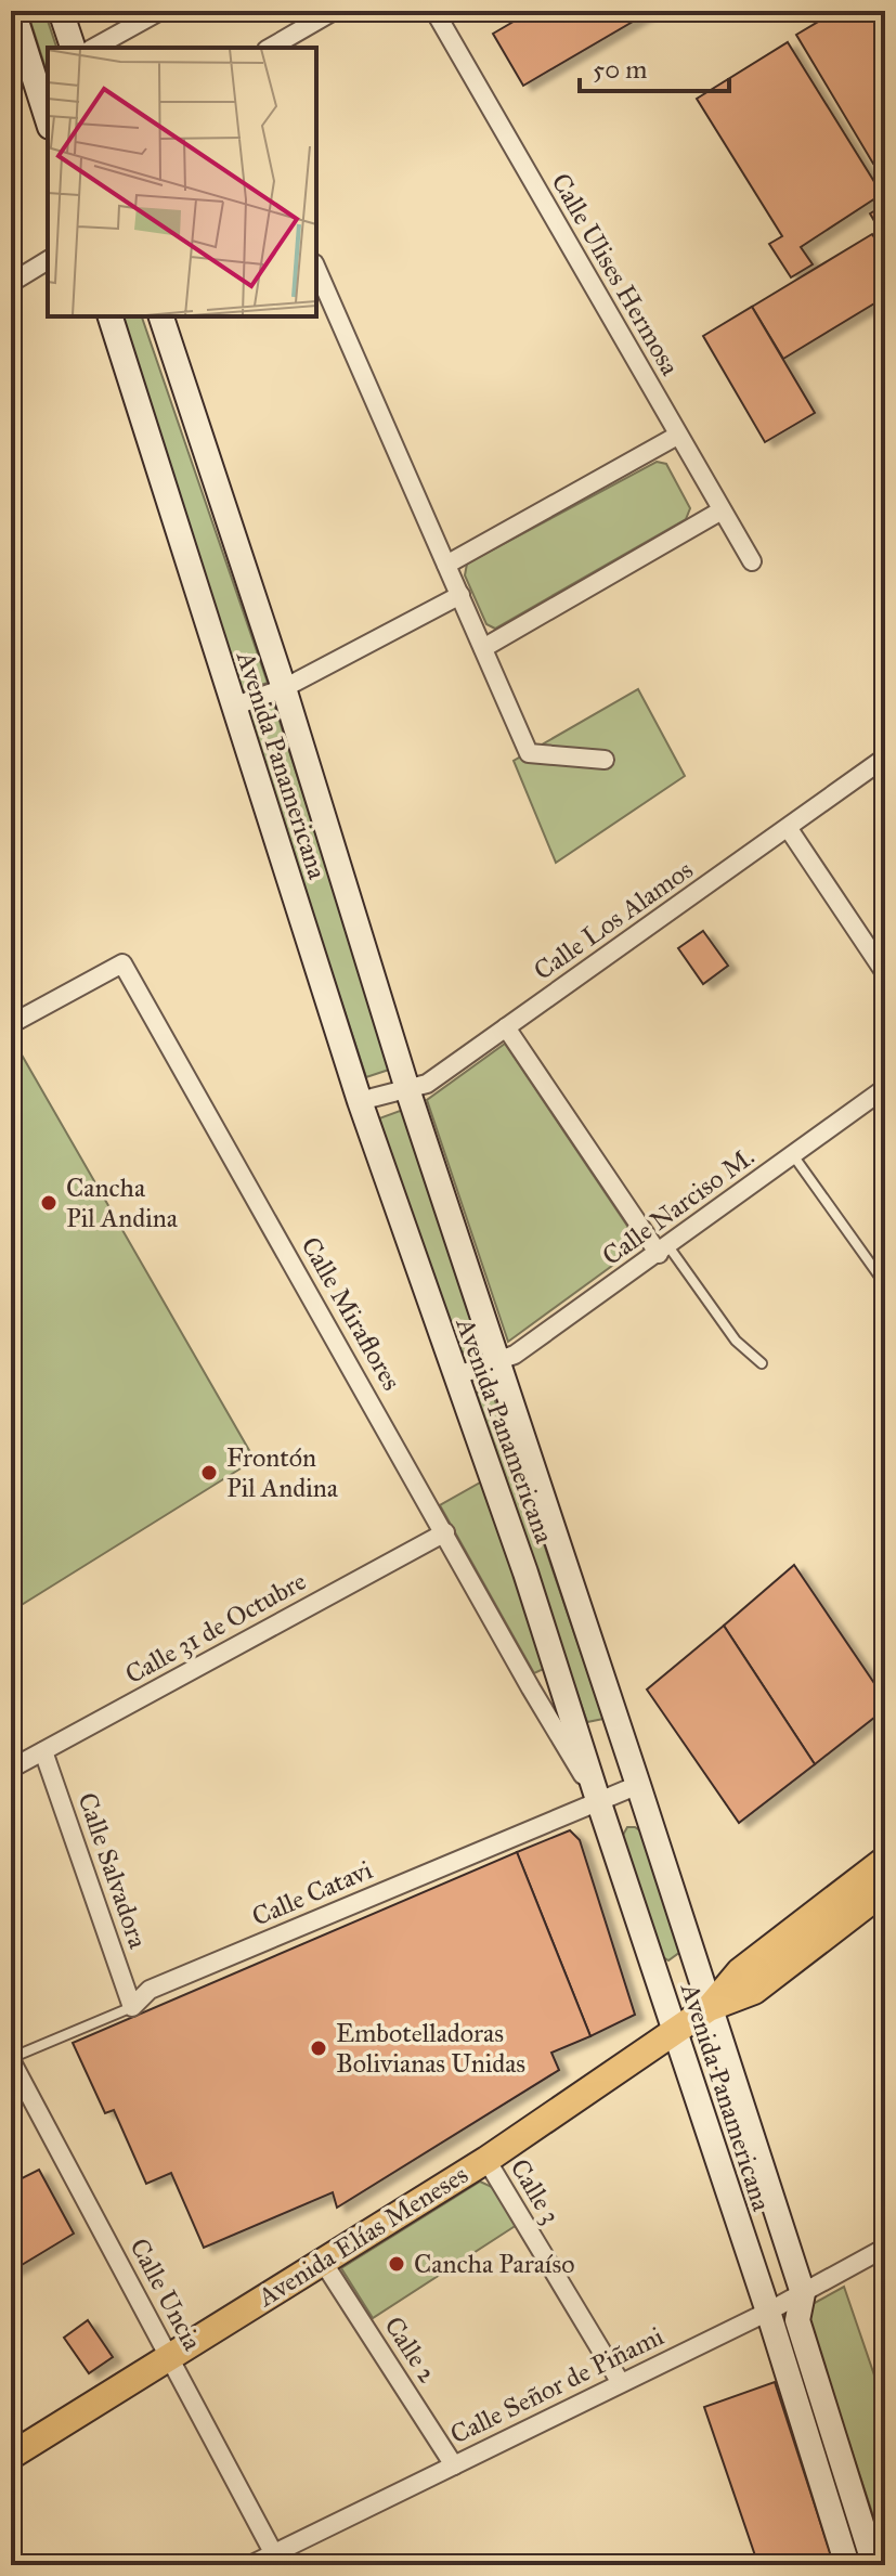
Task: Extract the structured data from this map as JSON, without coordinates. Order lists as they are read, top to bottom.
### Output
{
  "streets": {
    "main road": ["Avenida Panamericana", "Avenida Elías Meneses"],
    "street": [
      "Calle Ulises Hermosa",
      "Calle Los Alamos",
      "Calle Narciso M.",
      "Calle Miraflores",
      "Calle 31 de Octubre",
      "Calle Salvadora",
      "Calle Catavi",
      "Calle 3",
      "Calle Uncia",
      "Calle 2",
      "Calle Señor de Piñami"
    ]
  },
  "crossings": [
    ["Avenida Panamericana", "Calle Los Alamos"],
    ["Avenida Panamericana", "Calle Narciso M."],
    ["Avenida Panamericana", "Calle Miraflores"],
    ["Avenida Panamericana", "Calle Catavi"],
    ["Avenida Panamericana", "Avenida Elías Meneses"],
    ["Avenida Panamericana", "Calle Señor de Piñami"],
    ["Calle Miraflores", "Calle 31 de Octubre"],
    ["Calle Miraflores", "Calle Catavi"],
    ["Calle 31 de Octubre", "Calle Salvadora"],
    ["Calle Salvadora", "Calle Catavi"],
    ["Calle Catavi", "Calle Uncia"],
    ["Calle 3", "Avenida Elías Meneses"],
    ["Calle 3", "Calle Señor de Piñami"],
    ["Avenida Elías Meneses", "Calle Uncia"],
    ["Avenida Elías Meneses", "Calle 2"],
    ["Calle Uncia", "Calle Señor de Piñami"],
    ["Calle 2", "Calle Señor de Piñami"]
  ],
  "places": [
    "Cancha Pil Andina",
    "Frontón Pil Andina",
    "Embotelladoras Bolivianas Unidas",
    "Cancha Paraíso"
  ],
  "scale_bar": "50 m"
}
